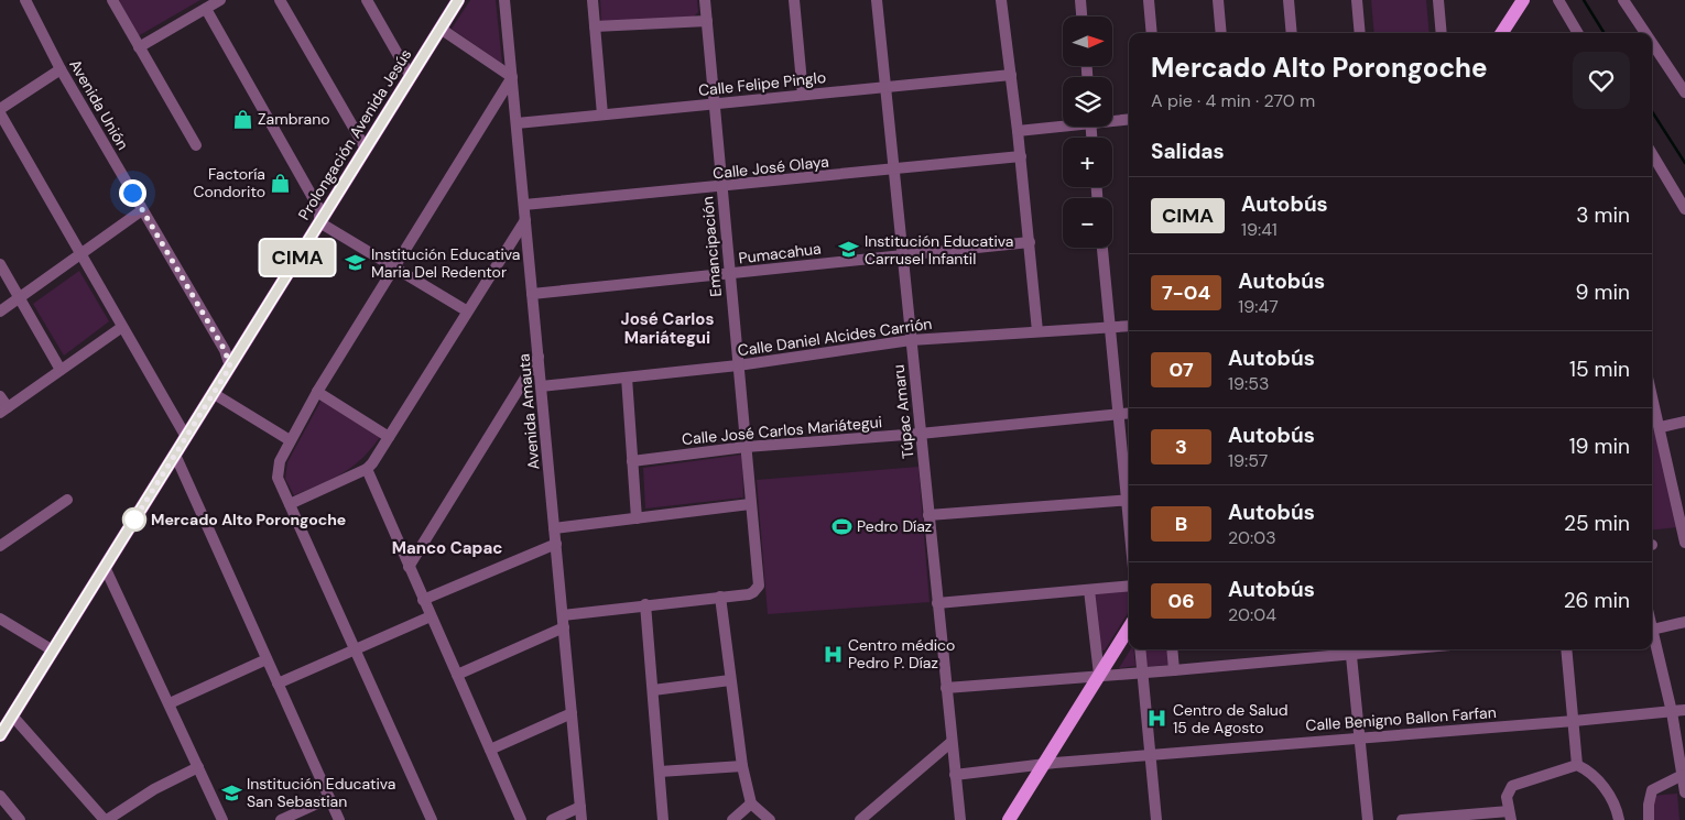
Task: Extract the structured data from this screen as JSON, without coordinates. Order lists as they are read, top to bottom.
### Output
{
  "streets": {
    "main road": ["Prolongación Avenida Jesús"],
    "street": [
      "Calle Felipe Pinglo",
      "Avenida Unión",
      "Calle José Olaya",
      "Emancipación",
      "Pumacahua",
      "Calle Daniel Alcides Carrión",
      "Avenida Amauta",
      "Túpac Amaru",
      "Calle José Carlos Mariátegui",
      "Calle Benigno Ballon Farfan"
    ]
  },
  "crossings": [
    ["Calle Felipe Pinglo", "Emancipación"],
    ["Calle Felipe Pinglo", "Avenida Amauta"],
    ["Calle Felipe Pinglo", "Túpac Amaru"],
    ["Avenida Unión", "Prolongación Avenida Jesús"],
    ["Calle José Olaya", "Emancipación"],
    ["Calle José Olaya", "Avenida Amauta"],
    ["Calle José Olaya", "Túpac Amaru"],
    ["Emancipación", "Pumacahua"],
    ["Emancipación", "Calle Daniel Alcides Carrión"],
    ["Emancipación", "Calle José Carlos Mariátegui"],
    ["Pumacahua", "Avenida Amauta"],
    ["Pumacahua", "Túpac Amaru"],
    ["Calle Daniel Alcides Carrión", "Avenida Amauta"],
    ["Calle Daniel Alcides Carrión", "Túpac Amaru"],
    ["Túpac Amaru", "Calle José Carlos Mariátegui"],
    ["Túpac Amaru", "Calle Benigno Ballon Farfan"]
  ],
  "districts": ["José Carlos Mariátegui", "Manco Capac"],
  "places": {
    "shop": ["Zambrano", "Factoría Condorito"],
    "school or university": ["Institución Educativa Carrusel Infantil", "Institución Educativa Maria Del Redentor", "Institución Educativa San Sebastian"],
    "other": ["Mercado Alto Porongoche"],
    "sports": ["Pedro Díaz"],
    "hospital": ["Centro médico Pedro P. Díaz", "Centro de Salud 15 de Agosto"]
  },
  "lines": ["bus line CIMA"],
  "north": "right",
  "page": {
    "on_map": "CIMA",
    "map_buttons": ["+", "−"],
    "heading": [
      ["Mercado Alto Porongoche", "A pie · 4 min · 270 m"],
      "Salidas"
    ],
    "list": [
      {
        "mark": "CIMA",
        "name": "Autobús",
        "note": "19:41",
        "value": "3 min"
      },
      {
        "mark": "7-04",
        "name": "Autobús",
        "note": "19:47",
        "value": "9 min"
      },
      {
        "mark": "07",
        "name": "Autobús",
        "note": "19:53",
        "value": "15 min"
      },
      {
        "mark": "3",
        "name": "Autobús",
        "note": "19:57",
        "value": "19 min"
      },
      {
        "mark": "B",
        "name": "Autobús",
        "note": "20:03",
        "value": "25 min"
      },
      {
        "mark": "06",
        "name": "Autobús",
        "note": "20:04",
        "value": "26 min"
      }
    ]
  }
}
